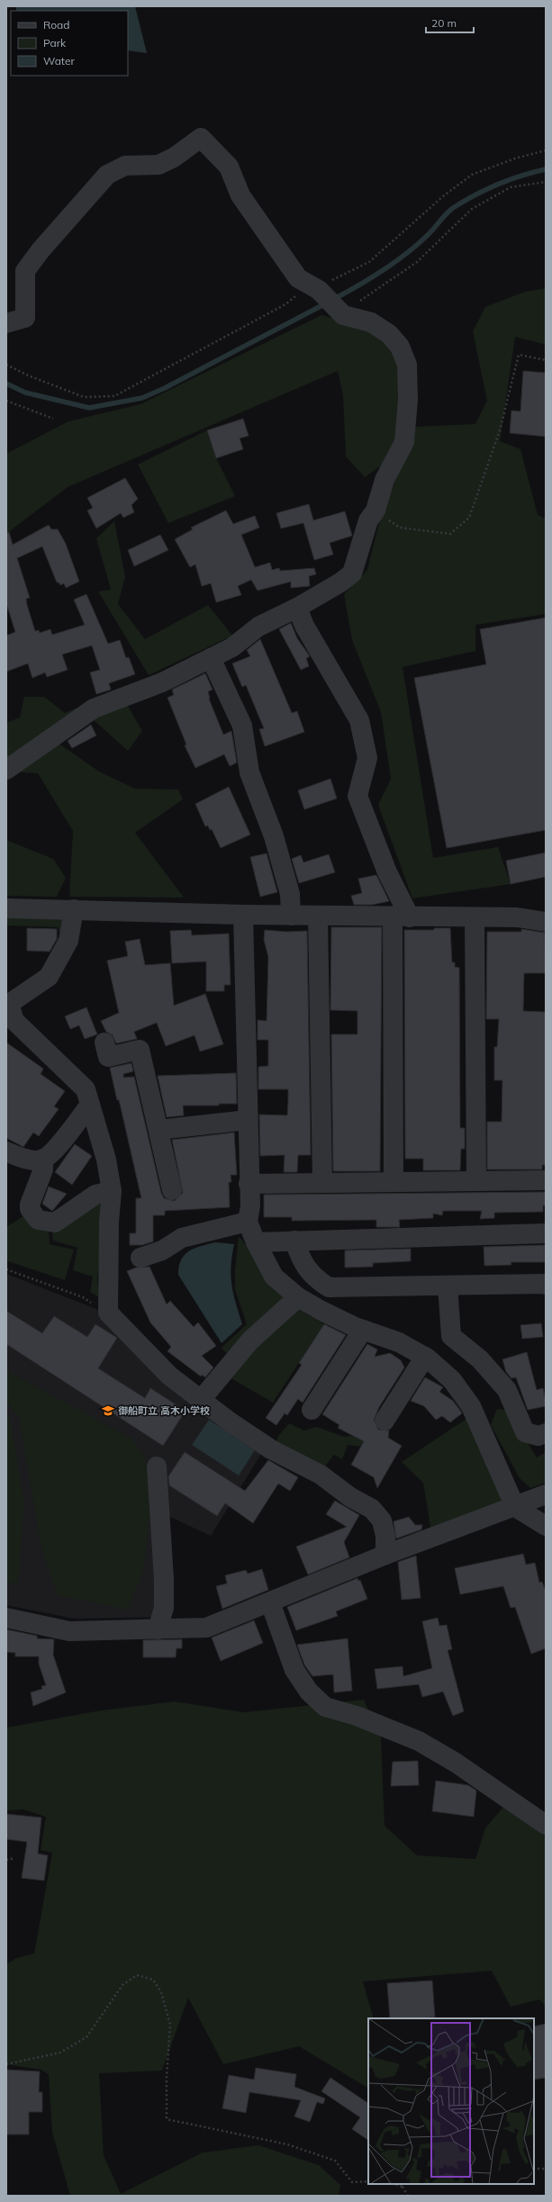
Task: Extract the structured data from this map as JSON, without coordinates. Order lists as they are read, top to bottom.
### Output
{
  "places": {
    "school or university": ["御船町立 高木小学校"]
  },
  "legend": ["Road", "Park", "Water"],
  "scale_bar": "20 m"
}
